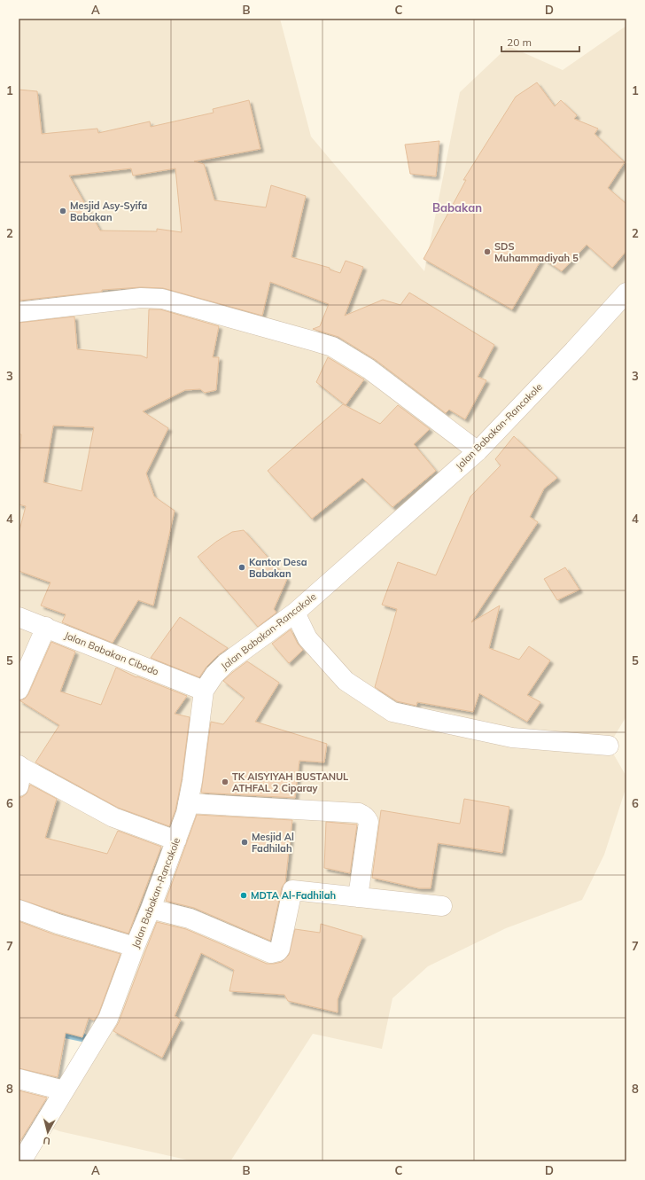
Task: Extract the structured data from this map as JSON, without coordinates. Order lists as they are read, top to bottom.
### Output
{
  "streets": {
    "street": ["Jalan Babakan-Rancakole", "Jalan Babakan Cibodo"]
  },
  "crossings": [
    ["Jalan Babakan-Rancakole", "Jalan Babakan Cibodo"]
  ],
  "districts": ["Babakan"],
  "places": [
    "Mesjid Asy-Syifa Babakan",
    "SDS Muhammadiyah 5",
    "Kantor Desa Babakan",
    "TK AISYIYAH BUSTANUL ATHFAL 2 Ciparay",
    "Mesjid Al Fadhilah",
    "MDTA Al-Fadhilah"
  ],
  "scale_bar": "20 m",
  "north": "bottom",
  "grid": {
    "columns": [
      "A",
      "B",
      "C",
      "D"
    ],
    "rows": [
      "1",
      "2",
      "3",
      "4",
      "5",
      "6",
      "7",
      "8"
    ]
  }
}
